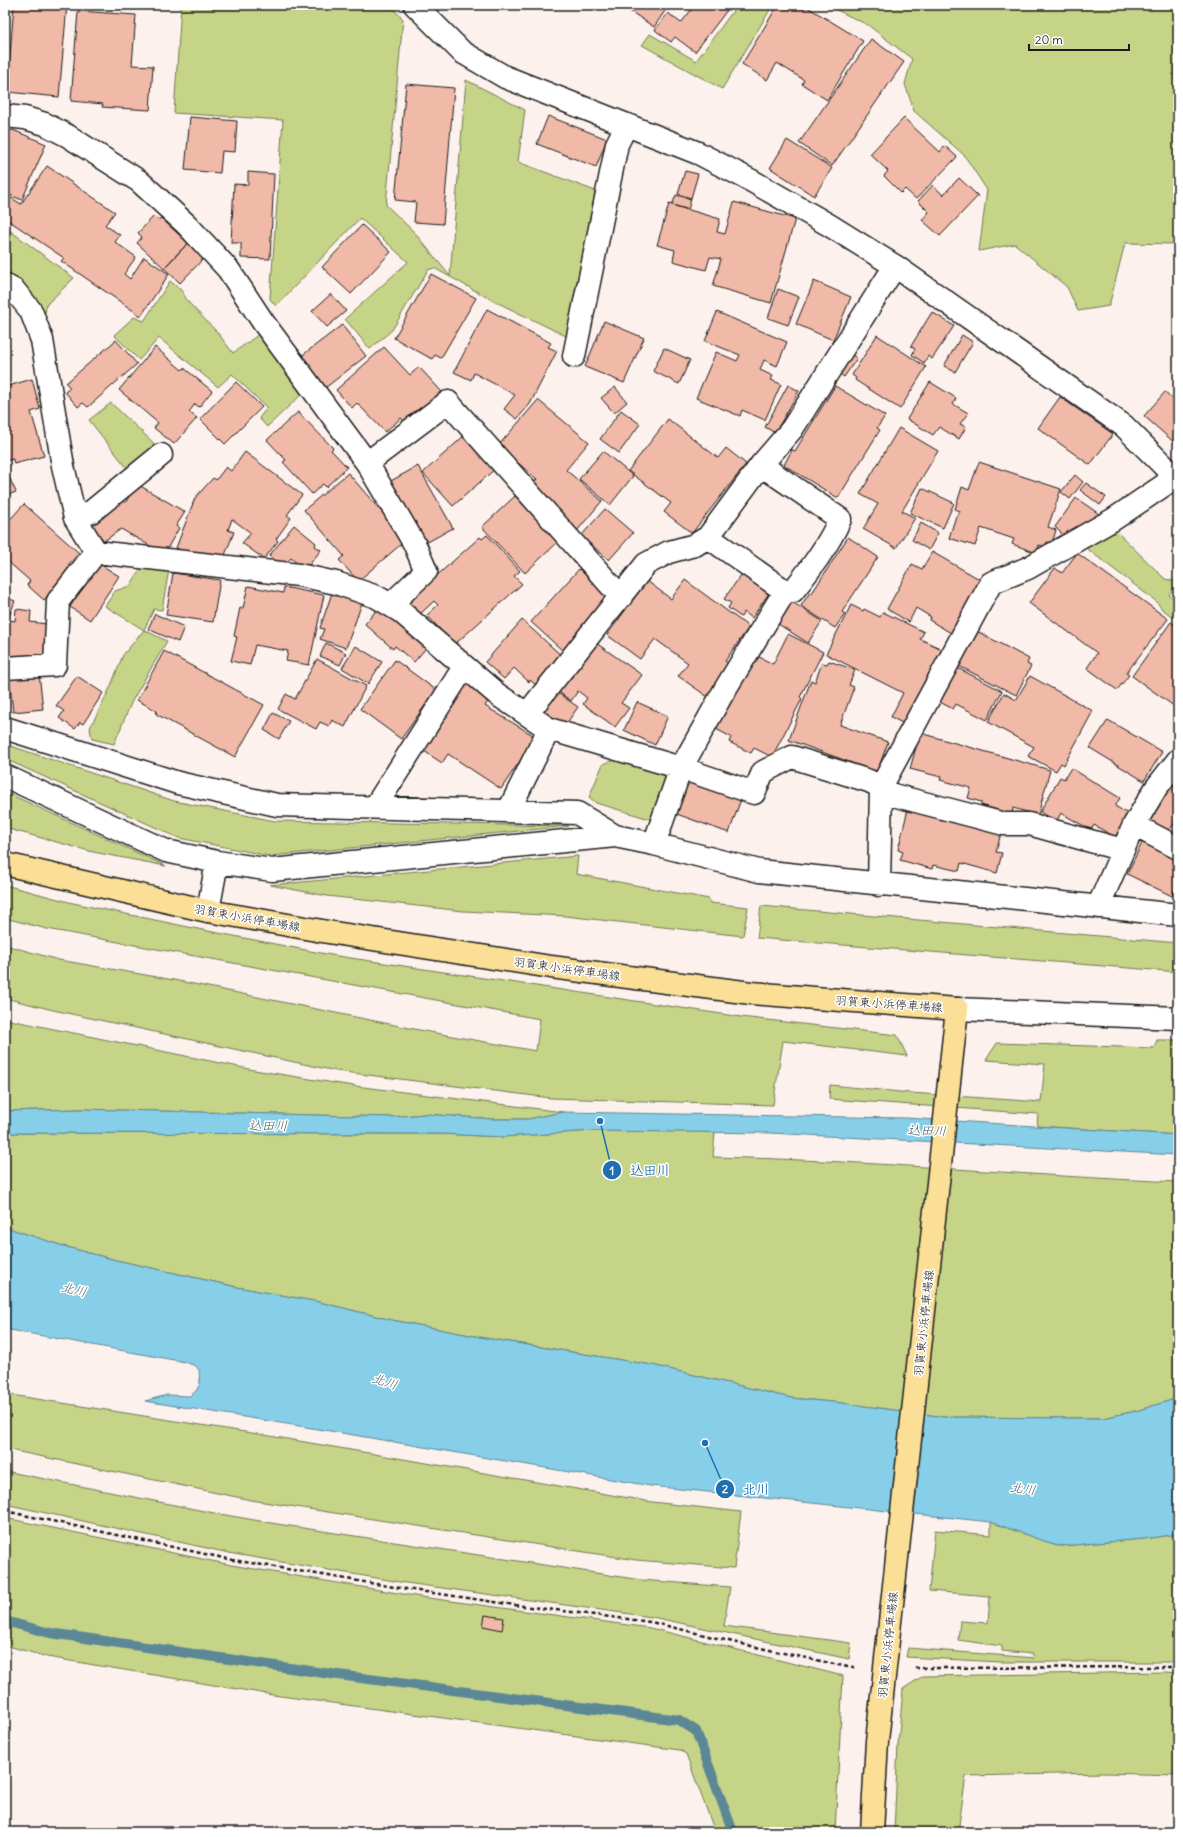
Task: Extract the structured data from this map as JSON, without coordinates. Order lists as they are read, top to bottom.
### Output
{
  "streets": {
    "main road": ["羽賀東小浜停車場線"]
  },
  "water": ["込田川", "北川"],
  "places": ["込田川", "北川"],
  "scale_bar": "20 m"
}
